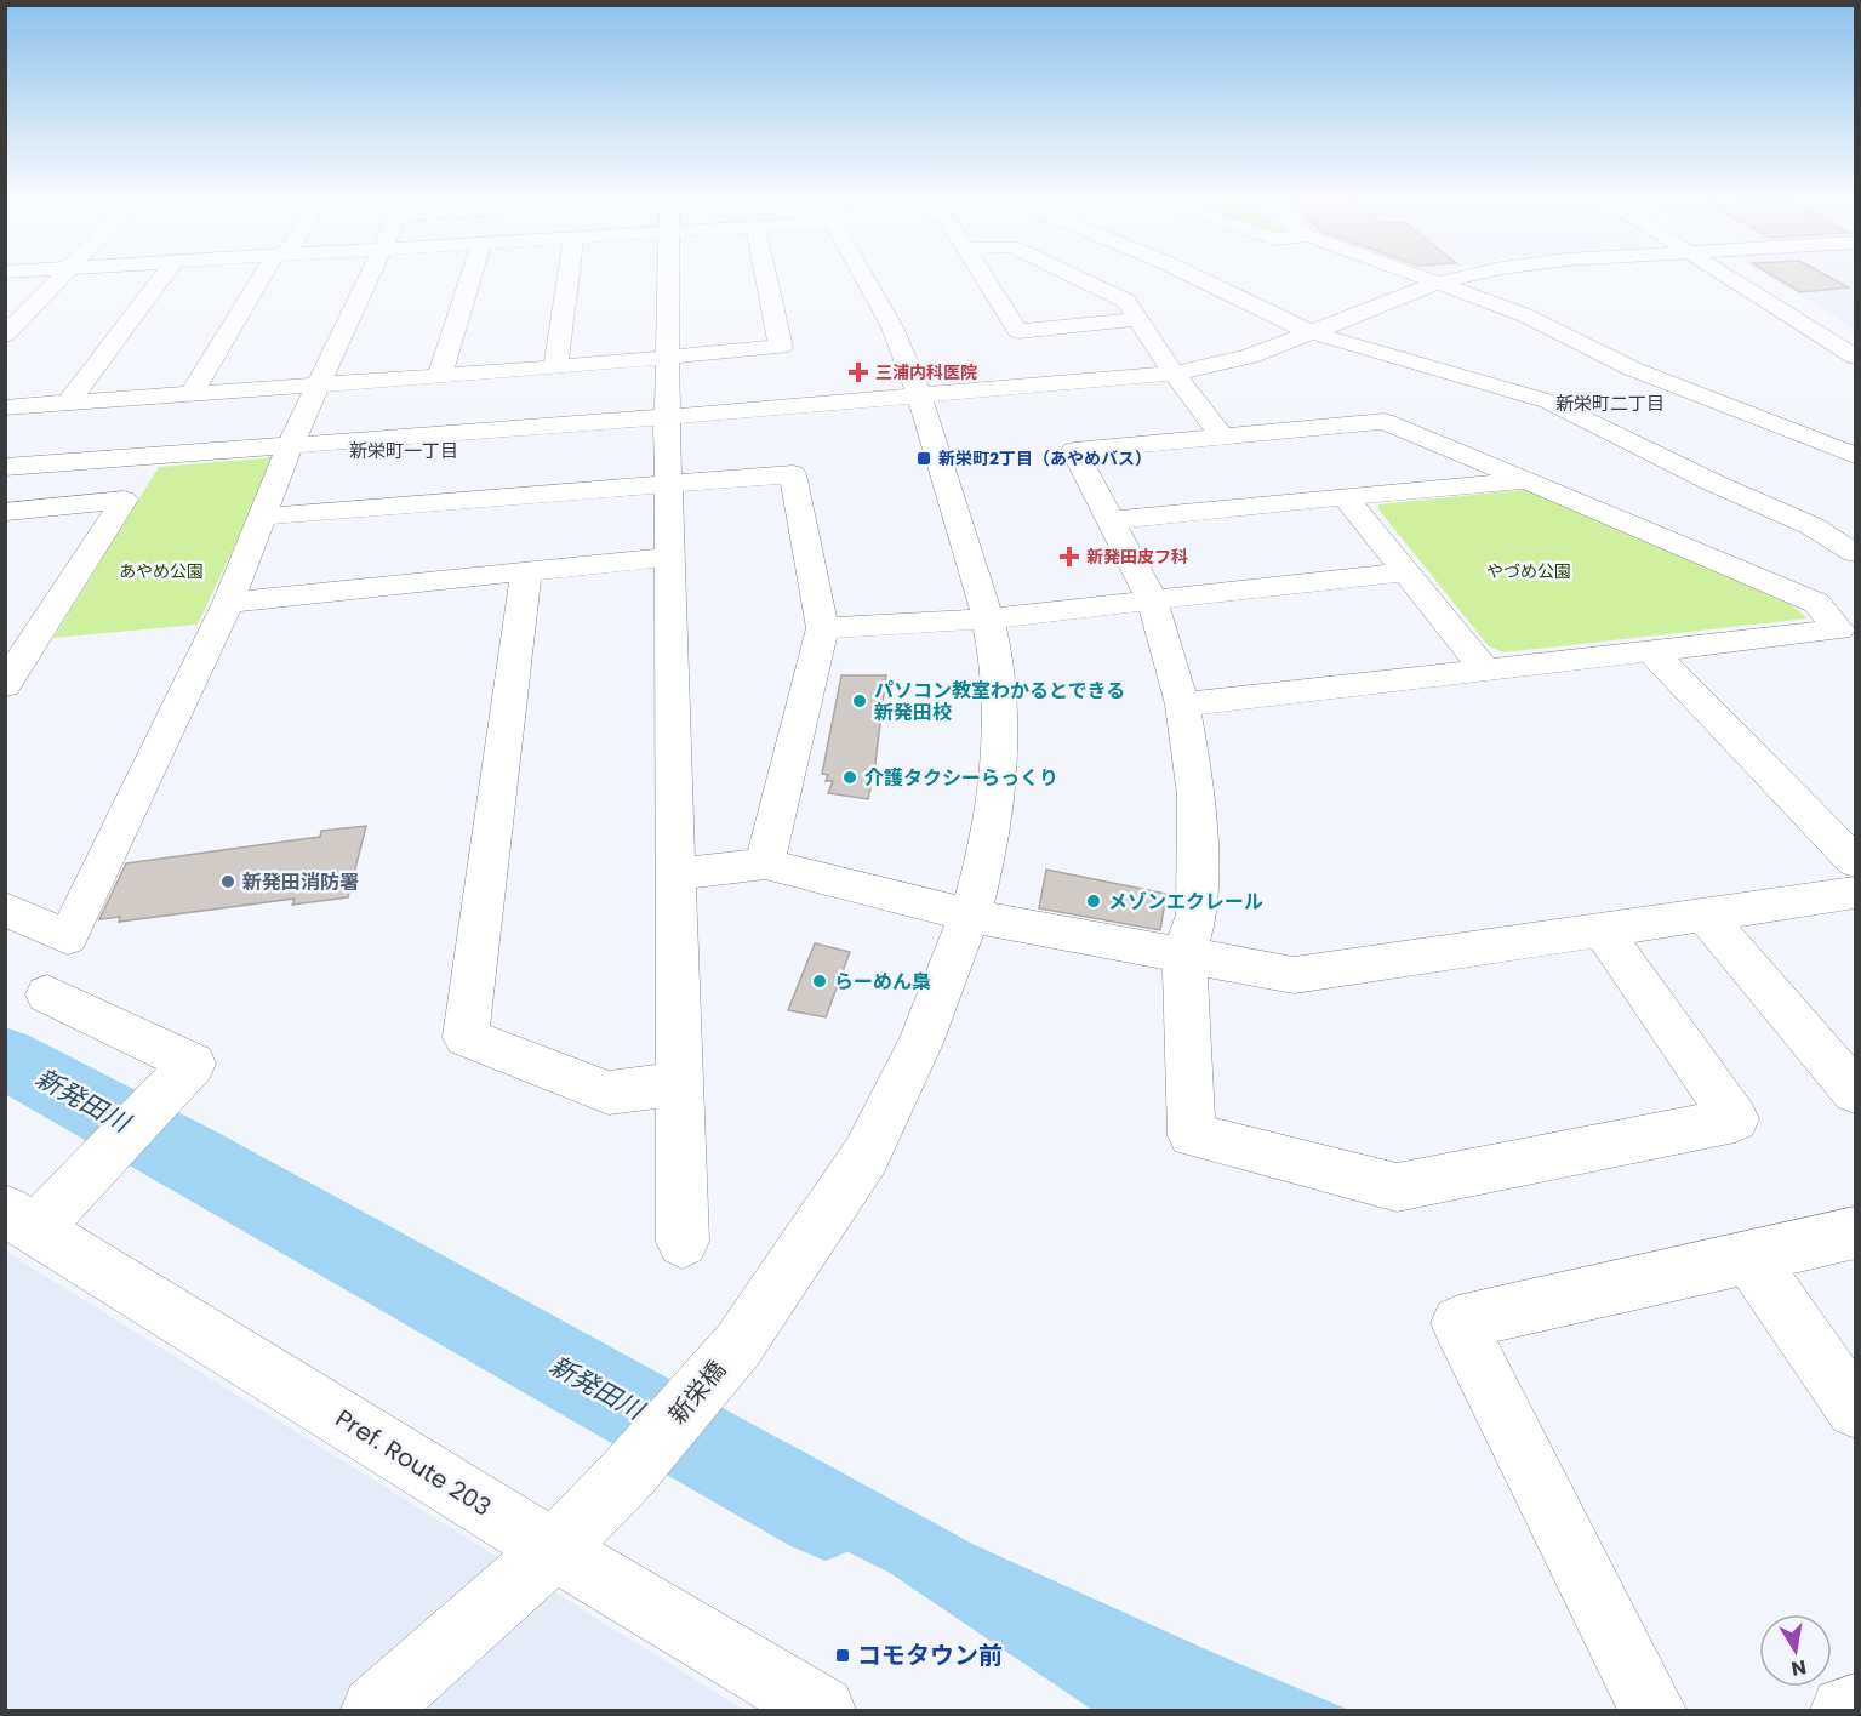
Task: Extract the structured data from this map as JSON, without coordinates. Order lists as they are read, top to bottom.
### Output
{
  "streets": {
    "main road": ["新栄橋", "Pref. Route 203"]
  },
  "crossings": [
    ["新栄橋", "Pref. Route 203"]
  ],
  "districts": ["新栄町二丁目", "新栄町一丁目"],
  "water": ["新発田川"],
  "parks": ["あやめ公園", "やづめ公園"],
  "places": {
    "health": ["三浦内科医院", "新発田皮フ科"],
    "transit": ["新栄町2丁目（あやめバス）", "コモタウン前"],
    "other": [
      "パソコン教室わかるとできる 新発田校",
      "介護タクシーらっくり",
      "新発田消防署",
      "メゾンエクレール",
      "らーめん梟"
    ]
  },
  "north": "bottom"
}
